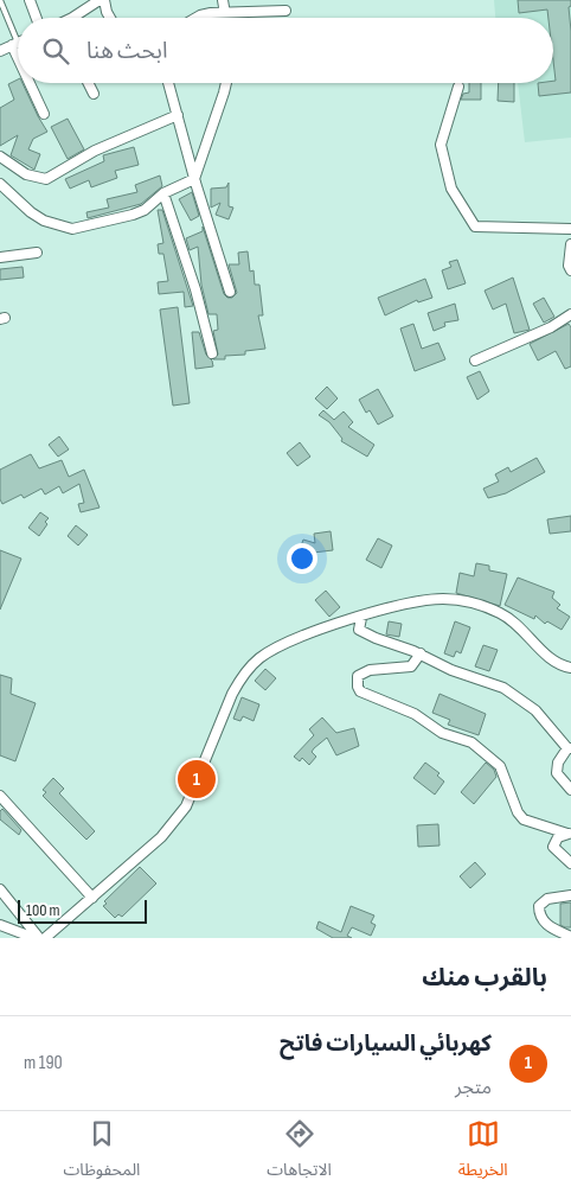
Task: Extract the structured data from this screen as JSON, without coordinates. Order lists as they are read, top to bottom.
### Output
{
  "scale_bar": "100 m",
  "page": {
    "search": "ابحث هنا",
    "pins": "1",
    "scale": "100 m",
    "heading": "بالقرب منك",
    "list": [
      {
        "mark": "1",
        "name": "كهربائي السيارات فاتح",
        "note": "متجر",
        "value": "190 m"
      }
    ],
    "nav": ["الخريطة", "الاتجاهات", "المحفوظات"]
  }
}
